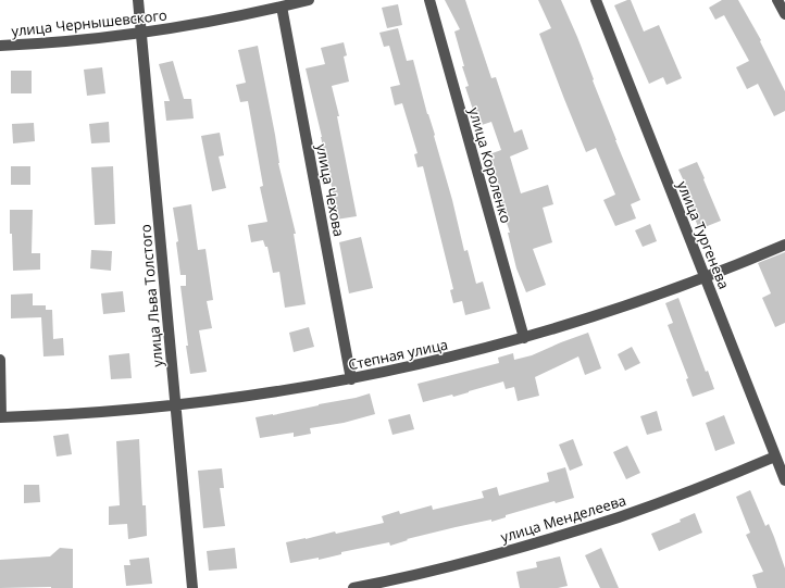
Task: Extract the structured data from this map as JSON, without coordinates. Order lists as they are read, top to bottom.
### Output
{
  "streets": {
    "street": [
      "улица Чернышевского",
      "улица Короленко",
      "улица Чехова",
      "улица Тургенева",
      "улица Льва Толстого",
      "Степная улица",
      "улица Менделеева"
    ]
  },
  "crossings": [
    ["улица Чернышевского", "улица Чехова"],
    ["улица Чернышевского", "улица Льва Толстого"],
    ["улица Короленко", "Степная улица"],
    ["улица Чехова", "Степная улица"],
    ["улица Тургенева", "Степная улица"],
    ["улица Тургенева", "улица Менделеева"],
    ["улица Льва Толстого", "Степная улица"]
  ]
}
